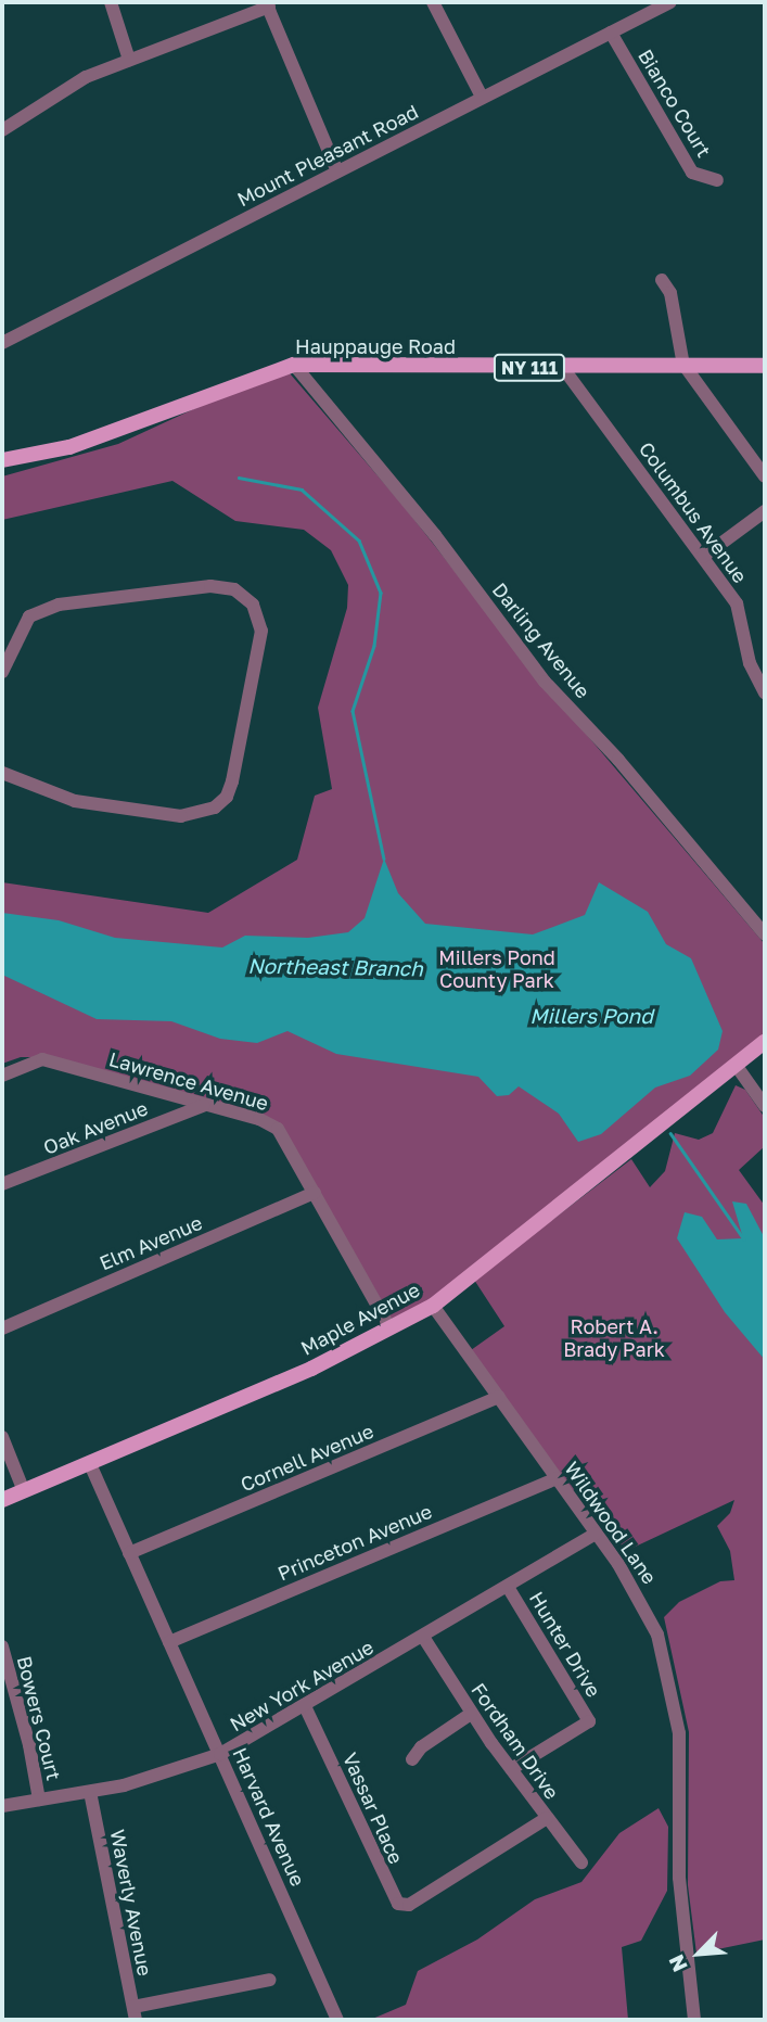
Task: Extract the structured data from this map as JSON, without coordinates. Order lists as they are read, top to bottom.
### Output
{
  "streets": {
    "main road": ["Hauppauge Road", "NY 111", "Maple Avenue"],
    "street": [
      "Bianco Court",
      "Mount Pleasant Road",
      "Columbus Avenue",
      "Darling Avenue",
      "Lawrence Avenue",
      "Oak Avenue",
      "Elm Avenue",
      "Cornell Avenue",
      "Wildwood Lane",
      "Princeton Avenue",
      "Hunter Drive",
      "New York Avenue",
      "Bowers Court",
      "Fordham Drive",
      "Vassar Place",
      "Harvard Avenue",
      "Waverly Avenue"
    ]
  },
  "crossings": [
    ["Bianco Court", "Mount Pleasant Road"],
    ["Hauppauge Road", "Columbus Avenue"],
    ["Hauppauge Road", "Darling Avenue"],
    ["Lawrence Avenue", "Oak Avenue"],
    ["Lawrence Avenue", "Elm Avenue"],
    ["Lawrence Avenue", "Maple Avenue"],
    ["Maple Avenue", "Wildwood Lane"],
    ["Maple Avenue", "Harvard Avenue"],
    ["Cornell Avenue", "Wildwood Lane"],
    ["Cornell Avenue", "Harvard Avenue"],
    ["Wildwood Lane", "Princeton Avenue"],
    ["Wildwood Lane", "New York Avenue"],
    ["Princeton Avenue", "Harvard Avenue"],
    ["Hunter Drive", "New York Avenue"],
    ["Hunter Drive", "Fordham Drive"],
    ["New York Avenue", "Bowers Court"],
    ["New York Avenue", "Fordham Drive"],
    ["New York Avenue", "Vassar Place"],
    ["New York Avenue", "Harvard Avenue"],
    ["New York Avenue", "Waverly Avenue"],
    ["Fordham Drive", "Vassar Place"]
  ],
  "water": ["Northeast Branch", "Millers Pond"],
  "parks": ["Millers Pond County Park", "Robert A. Brady Park"],
  "north": "bottom left"
}
